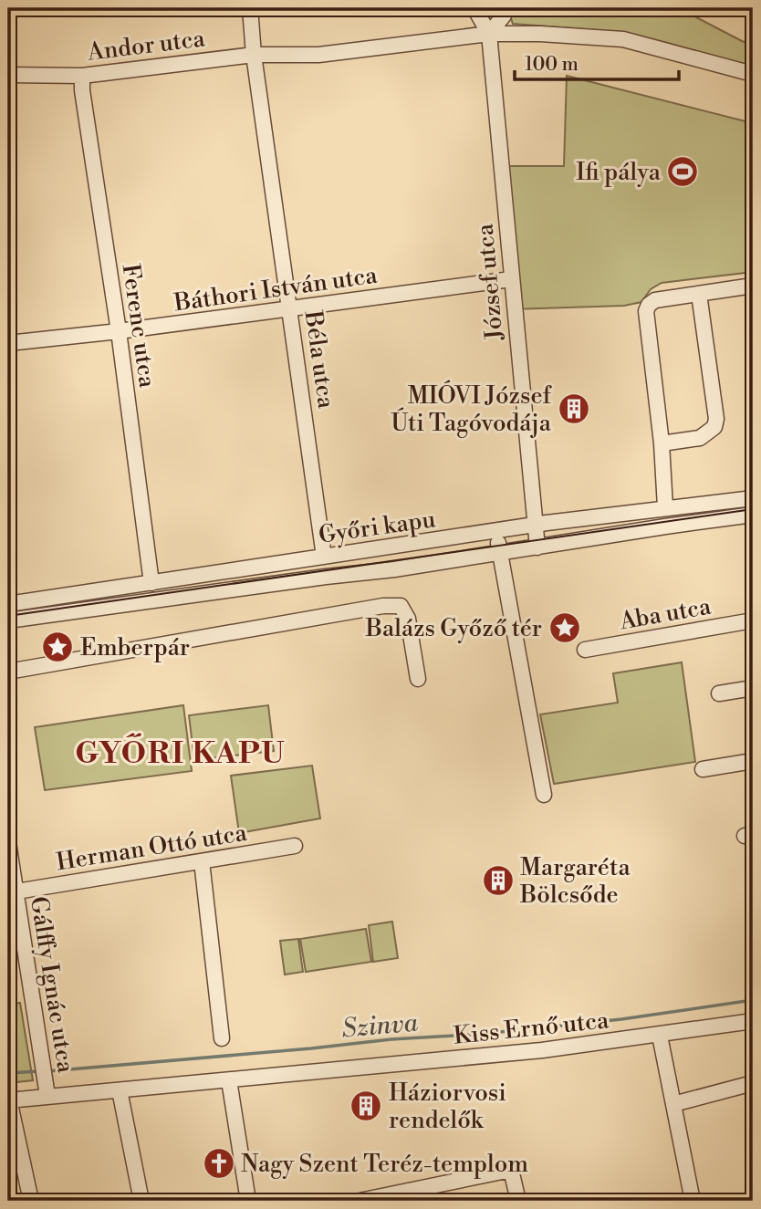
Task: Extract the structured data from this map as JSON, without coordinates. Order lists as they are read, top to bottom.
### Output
{
  "streets": {
    "street": [
      "Andor utca",
      "József utca",
      "Báthori István utca",
      "Ferenc utca",
      "Béla utca",
      "Győri kapu",
      "Aba utca",
      "Herman Ottó utca",
      "Gálffy Ignác utca",
      "Kiss Ernő utca"
    ]
  },
  "crossings": [
    ["Andor utca", "József utca"],
    ["Andor utca", "Ferenc utca"],
    ["Andor utca", "Béla utca"],
    ["József utca", "Báthori István utca"],
    ["József utca", "Győri kapu"],
    ["Báthori István utca", "Ferenc utca"],
    ["Báthori István utca", "Béla utca"],
    ["Ferenc utca", "Győri kapu"],
    ["Béla utca", "Győri kapu"],
    ["Herman Ottó utca", "Gálffy Ignác utca"],
    ["Gálffy Ignác utca", "Kiss Ernő utca"]
  ],
  "districts": ["GYŐRI KAPU"],
  "water": ["Szinva"],
  "places": {
    "sports": ["Ifi pálya"],
    "building": ["MIÓVI József Úti Tagóvodája", "Margaréta Bölcsőde", "Háziorvosi rendelők"],
    "place": ["Balázs Győző tér", "Emberpár"],
    "church": ["Nagy Szent Teréz-templom"]
  },
  "scale_bar": "100 m"
}
